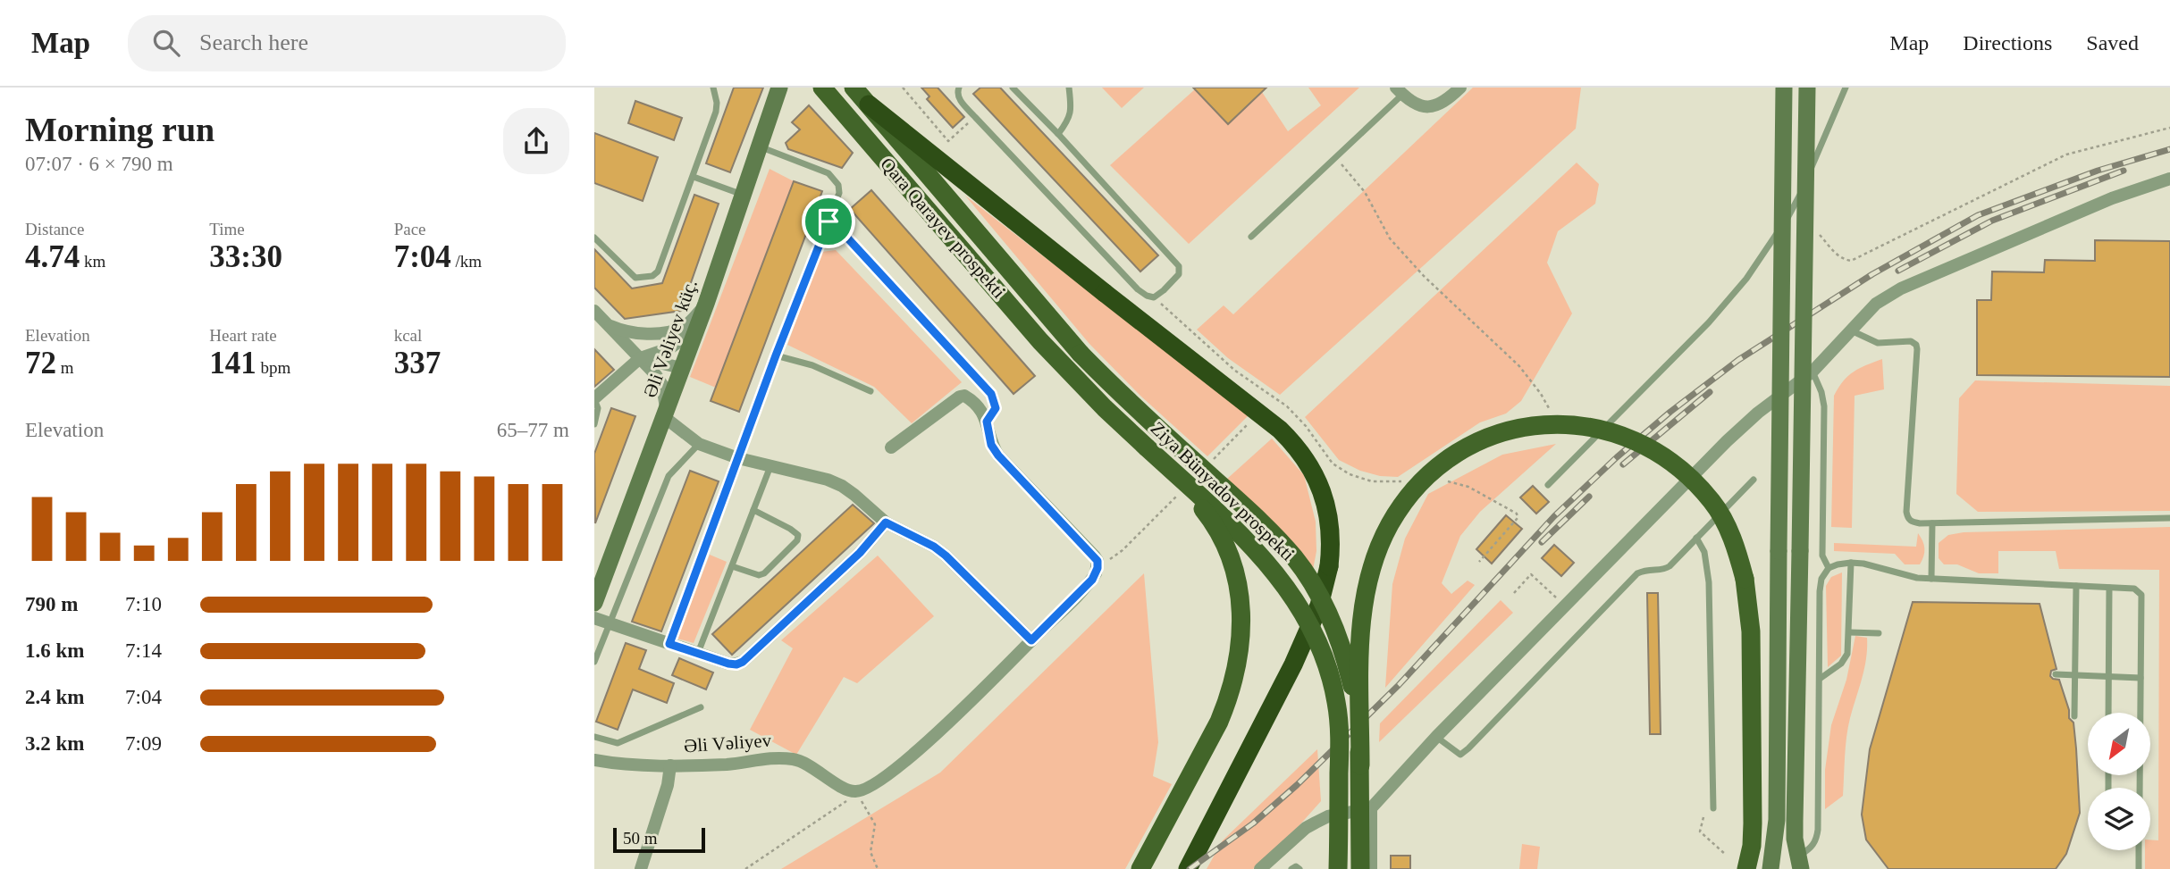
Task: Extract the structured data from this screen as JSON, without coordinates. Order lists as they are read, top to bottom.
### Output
{
  "streets": {
    "main road": ["Qara Qarayev prospekti", "Əli Vəliyev küç.", "Ziya Bünyadov prospekti"],
    "street": ["Əli Vəliyev"]
  },
  "crossings": [
    ["Qara Qarayev prospekti", "Ziya Bünyadov prospekti"]
  ],
  "scale_bar": "50 m",
  "north": "bottom left",
  "page": {
    "header": "Map",
    "search": "Search here",
    "nav": ["Map", "Directions", "Saved"],
    "heading": ["Morning run", "07:07 · 6 × 790 m"],
    "stats": [
      ["Distance", "4.74 km"],
      ["Time", "33:30"],
      ["Pace", "7:04 /km"],
      ["Elevation", "72 m"],
      ["Heart rate", "141 bpm"],
      ["kcal", "337"]
    ],
    "chart": ["Elevation", "65–77 m"],
    "list": [
      {
        "name": "790 m",
        "note": "7:10"
      },
      {
        "name": "1.6 km",
        "note": "7:14"
      },
      {
        "name": "2.4 km",
        "note": "7:04"
      },
      {
        "name": "3.2 km",
        "note": "7:09"
      }
    ],
    "scale": "50 m"
  }
}
